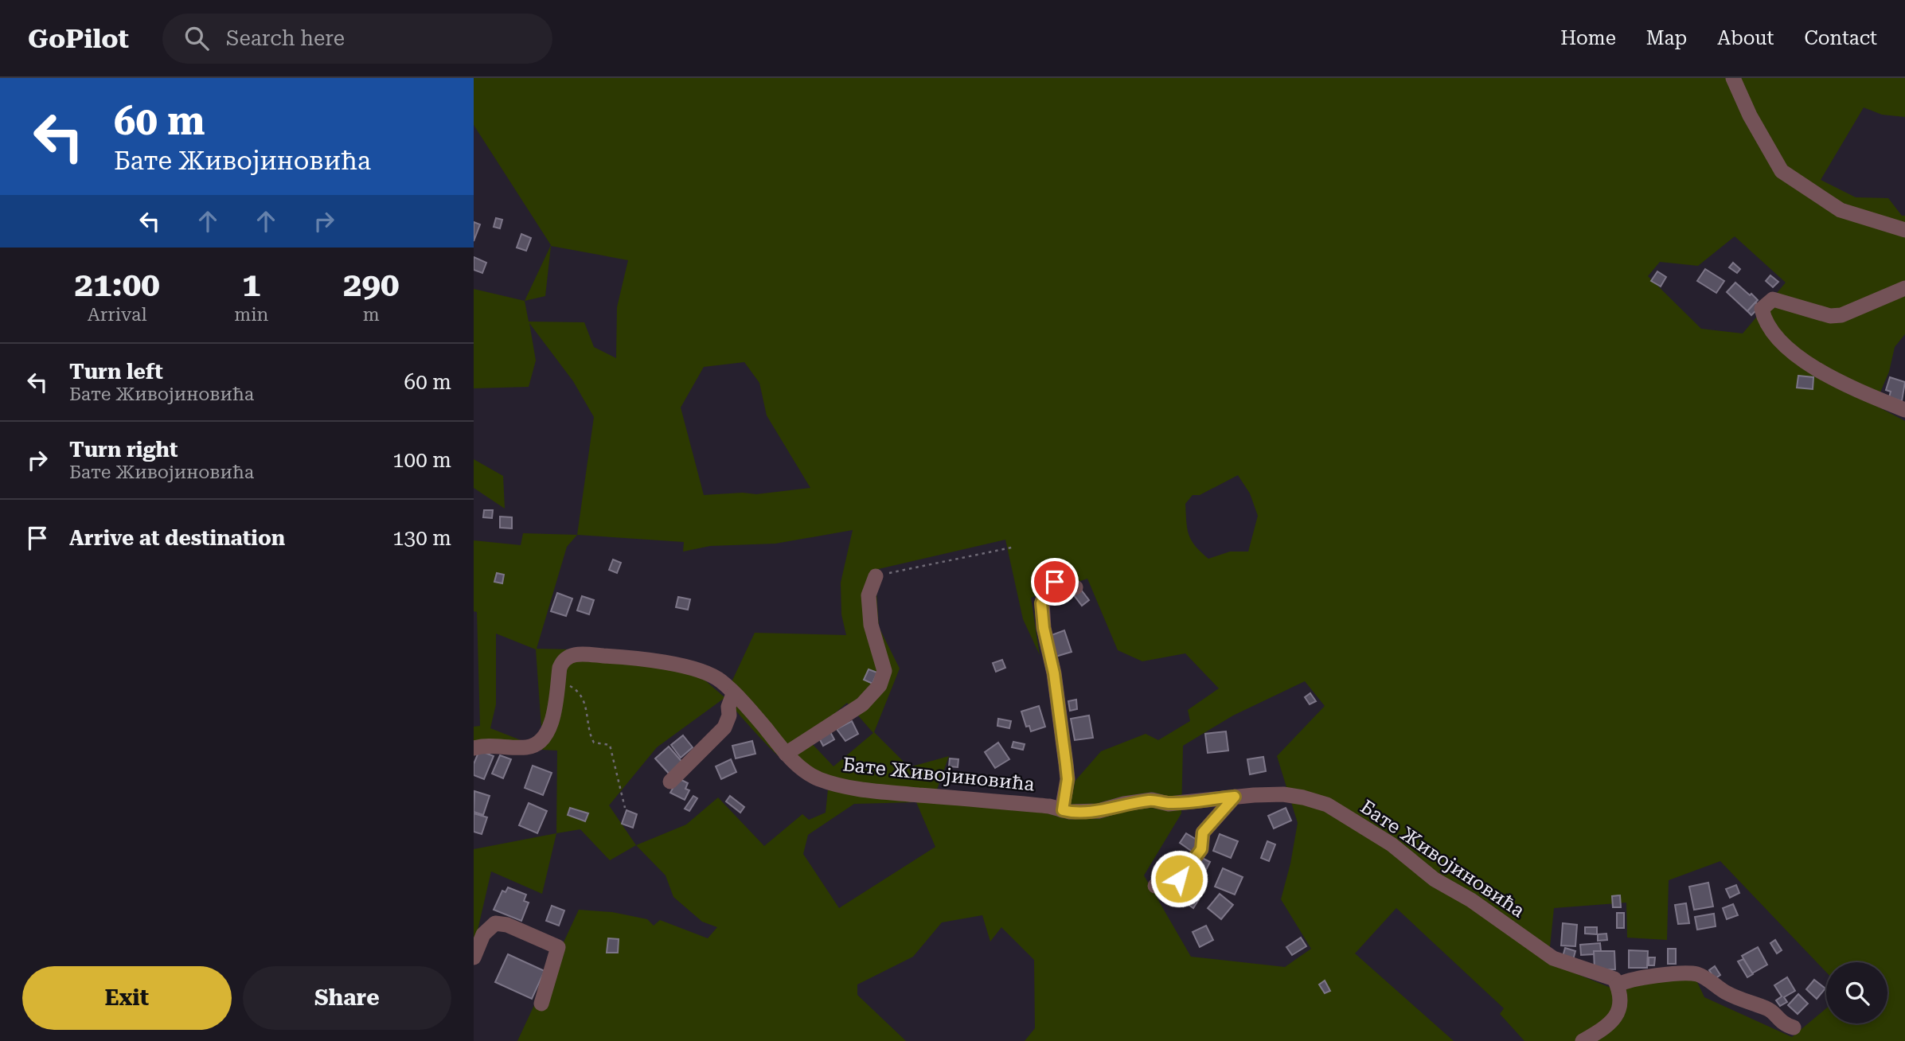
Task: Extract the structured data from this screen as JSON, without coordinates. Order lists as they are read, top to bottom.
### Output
{
  "streets": {
    "street": ["Бате Живојиновића"]
  },
  "page": {
    "header": "GoPilot",
    "search": "Search here",
    "nav": [
      "Home",
      "Map",
      "About",
      "Contact"
    ],
    "turn": ["60 m", "Бате Живојиновића"],
    "eta": [
      "21:00",
      "Arrival",
      "1",
      "min",
      "290",
      "m"
    ],
    "list": [
      {
        "name": "Turn left",
        "note": "Бате Живојиновића",
        "value": "60 m"
      },
      {
        "name": "Turn right",
        "note": "Бате Живојиновића",
        "value": "100 m"
      },
      {
        "name": "Arrive at destination",
        "value": "130 m"
      }
    ],
    "buttons": ["Exit", "Share"]
  }
}
